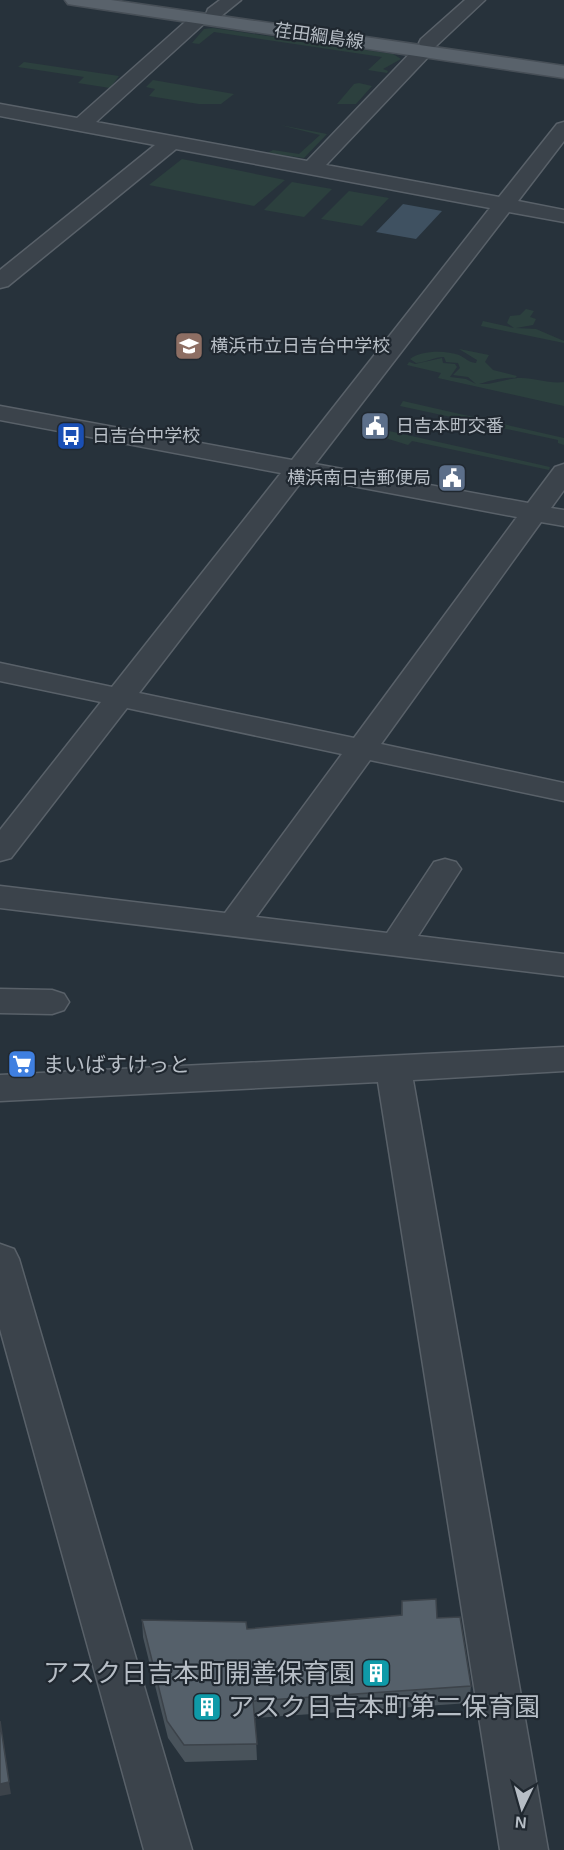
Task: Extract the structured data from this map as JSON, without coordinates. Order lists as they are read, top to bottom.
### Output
{
  "streets": {
    "main road": ["荏田綱島線"]
  },
  "places": {
    "school or university": ["横浜市立日吉台中学校"],
    "public building": ["日吉本町交番", "横浜南日吉郵便局"],
    "bus stop": ["日吉台中学校"],
    "supermarket": ["まいばすけっと"],
    "building": ["アスク日吉本町開善保育園", "アスク日吉本町第二保育園"]
  },
  "north": "bottom"
}
